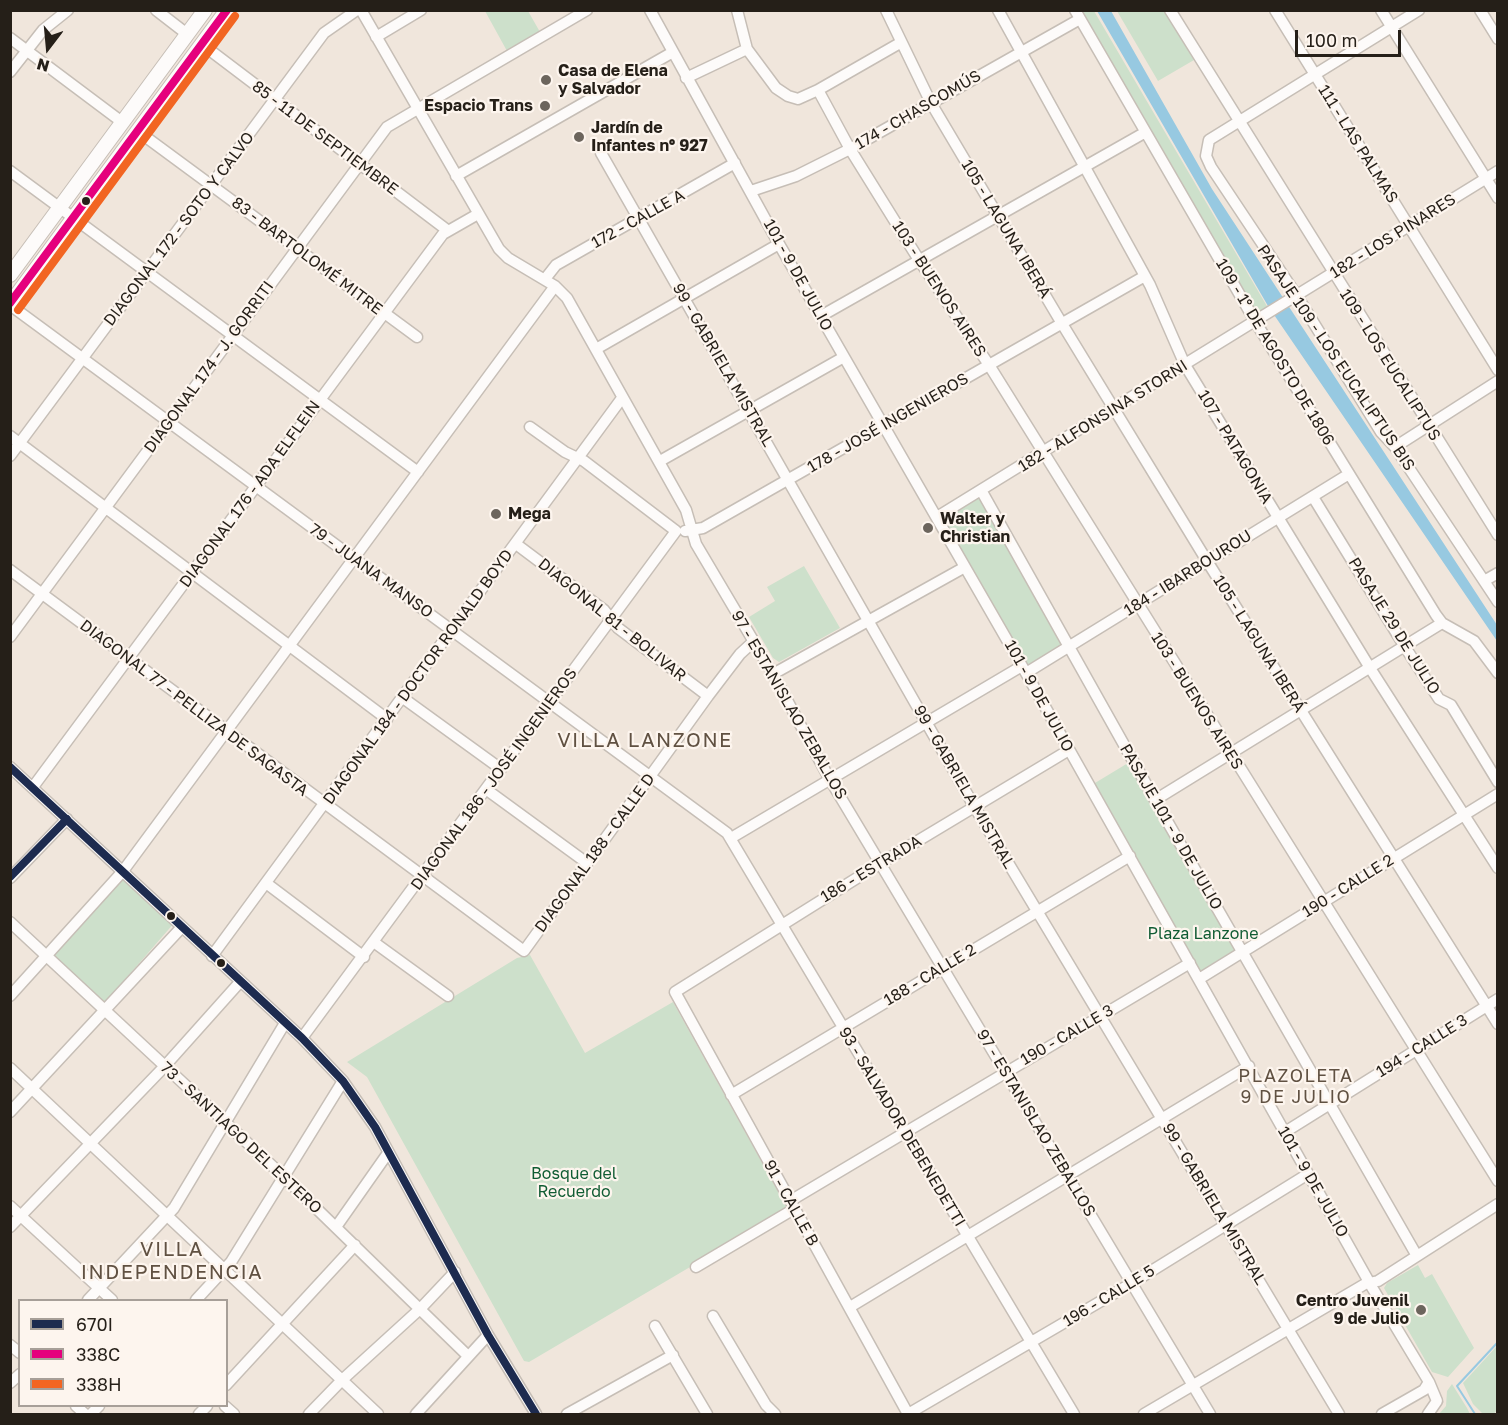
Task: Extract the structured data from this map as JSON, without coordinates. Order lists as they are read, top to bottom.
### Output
{
  "streets": {
    "street": [
      "174 - CHASCOMÚS",
      "85 - 11 DE SEPTIEMBRE",
      "111 - LAS PALMAS",
      "172 - CALLE A",
      "DIAGONAL 172 - SOTO Y CALVO",
      "105 - LAGUNA IBERÁ",
      "182 - LOS PINARES",
      "83 - BARTOLOMÉ MITRE",
      "101 - 9 DE JULIO",
      "103 - BUENOS AIRES",
      "109 - 1° DE AGOSTO DE 1806",
      "PASAJE 109 - LOS EUCALIPTUS BIS",
      "99 - GABRIELA MISTRAL",
      "109 - LOS EUCALIPTUS",
      "DIAGONAL 174 - J. GORRITI",
      "182 - ALFONSINA STORNI",
      "178 - JOSÉ INGENIEROS",
      "107 - PATAGONIA",
      "DIAGONAL 176 - ADA ELFLEIN",
      "79 - JUANA MANSO",
      "184 - IBARBOUROU",
      "DIAGONAL 81 - BOLIVAR",
      "PASAJE 29 DE JULIO",
      "DIAGONAL 184 - DOCTOR RONALD BOYD",
      "97 - ESTANISLAO ZEBALLOS",
      "DIAGONAL 77 - PELLIZA DE SAGASTA",
      "DIAGONAL 186 - JOSÉ INGENIEROS",
      "PASAJE 101 - 9 DE JULIO",
      "DIAGONAL 188 - CALLE D",
      "186 - ESTRADA",
      "190 - CALLE 2",
      "188 - CALLE 2",
      "190 - CALLE 3",
      "194 - CALLE 3",
      "93 - SALVADOR DEBENEDETTI",
      "73 - SANTIAGO DEL ESTERO",
      "91 - CALLE B",
      "196 - CALLE 5"
    ]
  },
  "crossings": [
    ["174 - CHASCOMÚS", "105 - LAGUNA IBERÁ"],
    ["174 - CHASCOMÚS", "101 - 9 DE JULIO"],
    ["174 - CHASCOMÚS", "103 - BUENOS AIRES"],
    ["174 - CHASCOMÚS", "109 - 1° DE AGOSTO DE 1806"],
    ["174 - CHASCOMÚS", "107 - PATAGONIA"],
    ["85 - 11 DE SEPTIEMBRE", "DIAGONAL 172 - SOTO Y CALVO"],
    ["85 - 11 DE SEPTIEMBRE", "DIAGONAL 174 - J. GORRITI"],
    ["85 - 11 DE SEPTIEMBRE", "DIAGONAL 176 - ADA ELFLEIN"],
    ["111 - LAS PALMAS", "182 - LOS PINARES"],
    ["172 - CALLE A", "101 - 9 DE JULIO"],
    ["172 - CALLE A", "99 - GABRIELA MISTRAL"],
    ["172 - CALLE A", "97 - ESTANISLAO ZEBALLOS"],
    ["DIAGONAL 172 - SOTO Y CALVO", "83 - BARTOLOMÉ MITRE"],
    ["DIAGONAL 172 - SOTO Y CALVO", "79 - JUANA MANSO"],
    ["DIAGONAL 172 - SOTO Y CALVO", "97 - ESTANISLAO ZEBALLOS"],
    ["105 - LAGUNA IBERÁ", "182 - ALFONSINA STORNI"],
    ["105 - LAGUNA IBERÁ", "178 - JOSÉ INGENIEROS"],
    ["105 - LAGUNA IBERÁ", "184 - IBARBOUROU"],
    ["105 - LAGUNA IBERÁ", "190 - CALLE 2"],
    ["105 - LAGUNA IBERÁ", "194 - CALLE 3"],
    ["182 - LOS PINARES", "PASAJE 109 - LOS EUCALIPTUS BIS"],
    ["182 - LOS PINARES", "109 - LOS EUCALIPTUS"],
    ["182 - LOS PINARES", "182 - ALFONSINA STORNI"],
    ["83 - BARTOLOMÉ MITRE", "DIAGONAL 174 - J. GORRITI"],
    ["83 - BARTOLOMÉ MITRE", "DIAGONAL 176 - ADA ELFLEIN"],
    ["101 - 9 DE JULIO", "182 - ALFONSINA STORNI"],
    ["101 - 9 DE JULIO", "178 - JOSÉ INGENIEROS"],
    ["101 - 9 DE JULIO", "184 - IBARBOUROU"],
    ["101 - 9 DE JULIO", "186 - ESTRADA"],
    ["101 - 9 DE JULIO", "190 - CALLE 2"],
    ["101 - 9 DE JULIO", "188 - CALLE 2"],
    ["101 - 9 DE JULIO", "190 - CALLE 3"],
    ["101 - 9 DE JULIO", "194 - CALLE 3"],
    ["101 - 9 DE JULIO", "196 - CALLE 5"],
    ["103 - BUENOS AIRES", "182 - ALFONSINA STORNI"],
    ["103 - BUENOS AIRES", "178 - JOSÉ INGENIEROS"],
    ["103 - BUENOS AIRES", "184 - IBARBOUROU"],
    ["103 - BUENOS AIRES", "190 - CALLE 2"],
    ["103 - BUENOS AIRES", "194 - CALLE 3"],
    ["109 - 1° DE AGOSTO DE 1806", "182 - ALFONSINA STORNI"],
    ["109 - 1° DE AGOSTO DE 1806", "184 - IBARBOUROU"],
    ["PASAJE 109 - LOS EUCALIPTUS BIS", "109 - LOS EUCALIPTUS"],
    ["99 - GABRIELA MISTRAL", "178 - JOSÉ INGENIEROS"],
    ["99 - GABRIELA MISTRAL", "184 - IBARBOUROU"],
    ["99 - GABRIELA MISTRAL", "186 - ESTRADA"],
    ["99 - GABRIELA MISTRAL", "188 - CALLE 2"],
    ["99 - GABRIELA MISTRAL", "190 - CALLE 3"],
    ["99 - GABRIELA MISTRAL", "196 - CALLE 5"],
    ["DIAGONAL 174 - J. GORRITI", "79 - JUANA MANSO"],
    ["DIAGONAL 174 - J. GORRITI", "97 - ESTANISLAO ZEBALLOS"],
    ["DIAGONAL 174 - J. GORRITI", "DIAGONAL 77 - PELLIZA DE SAGASTA"],
    ["182 - ALFONSINA STORNI", "107 - PATAGONIA"],
    ["182 - ALFONSINA STORNI", "PASAJE 101 - 9 DE JULIO"],
    ["178 - JOSÉ INGENIEROS", "107 - PATAGONIA"],
    ["178 - JOSÉ INGENIEROS", "97 - ESTANISLAO ZEBALLOS"],
    ["107 - PATAGONIA", "184 - IBARBOUROU"],
    ["107 - PATAGONIA", "190 - CALLE 2"],
    ["DIAGONAL 176 - ADA ELFLEIN", "79 - JUANA MANSO"],
    ["DIAGONAL 176 - ADA ELFLEIN", "97 - ESTANISLAO ZEBALLOS"],
    ["DIAGONAL 176 - ADA ELFLEIN", "DIAGONAL 77 - PELLIZA DE SAGASTA"],
    ["79 - JUANA MANSO", "184 - IBARBOUROU"],
    ["79 - JUANA MANSO", "DIAGONAL 184 - DOCTOR RONALD BOYD"],
    ["79 - JUANA MANSO", "DIAGONAL 186 - JOSÉ INGENIEROS"],
    ["79 - JUANA MANSO", "DIAGONAL 188 - CALLE D"],
    ["79 - JUANA MANSO", "93 - SALVADOR DEBENEDETTI"],
    ["184 - IBARBOUROU", "PASAJE 29 DE JULIO"],
    ["184 - IBARBOUROU", "97 - ESTANISLAO ZEBALLOS"],
    ["184 - IBARBOUROU", "PASAJE 101 - 9 DE JULIO"],
    ["184 - IBARBOUROU", "93 - SALVADOR DEBENEDETTI"],
    ["DIAGONAL 81 - BOLIVAR", "DIAGONAL 184 - DOCTOR RONALD BOYD"],
    ["DIAGONAL 81 - BOLIVAR", "DIAGONAL 186 - JOSÉ INGENIEROS"],
    ["DIAGONAL 81 - BOLIVAR", "DIAGONAL 188 - CALLE D"],
    ["DIAGONAL 184 - DOCTOR RONALD BOYD", "97 - ESTANISLAO ZEBALLOS"],
    ["DIAGONAL 184 - DOCTOR RONALD BOYD", "DIAGONAL 77 - PELLIZA DE SAGASTA"],
    ["97 - ESTANISLAO ZEBALLOS", "DIAGONAL 188 - CALLE D"],
    ["97 - ESTANISLAO ZEBALLOS", "186 - ESTRADA"],
    ["97 - ESTANISLAO ZEBALLOS", "188 - CALLE 2"],
    ["97 - ESTANISLAO ZEBALLOS", "190 - CALLE 3"],
    ["97 - ESTANISLAO ZEBALLOS", "196 - CALLE 5"],
    ["DIAGONAL 77 - PELLIZA DE SAGASTA", "DIAGONAL 186 - JOSÉ INGENIEROS"],
    ["DIAGONAL 77 - PELLIZA DE SAGASTA", "DIAGONAL 188 - CALLE D"],
    ["PASAJE 101 - 9 DE JULIO", "190 - CALLE 2"],
    ["PASAJE 101 - 9 DE JULIO", "194 - CALLE 3"],
    ["186 - ESTRADA", "93 - SALVADOR DEBENEDETTI"],
    ["186 - ESTRADA", "91 - CALLE B"],
    ["188 - CALLE 2", "93 - SALVADOR DEBENEDETTI"],
    ["188 - CALLE 2", "91 - CALLE B"],
    ["190 - CALLE 3", "93 - SALVADOR DEBENEDETTI"],
    ["190 - CALLE 3", "91 - CALLE B"],
    ["93 - SALVADOR DEBENEDETTI", "196 - CALLE 5"],
    ["91 - CALLE B", "196 - CALLE 5"]
  ],
  "districts": ["VILLA LANZONE", "PLAZOLETA 9 DE JULIO", "VILLA INDEPENDENCIA"],
  "parks": ["Plaza Lanzone", "Bosque del Recuerdo"],
  "places": [
    "Casa de Elena y Salvador",
    "Espacio Trans",
    "Jardín de Infantes nº 927",
    "Mega",
    "Walter y Christian",
    "Centro Juvenil 9 de Julio"
  ],
  "lines": ["transit line 338C", "transit line 338H", "transit line 670I"],
  "legend": ["670I", "338C", "338H"],
  "scale_bar": "100 m",
  "north": "bottom"
}
